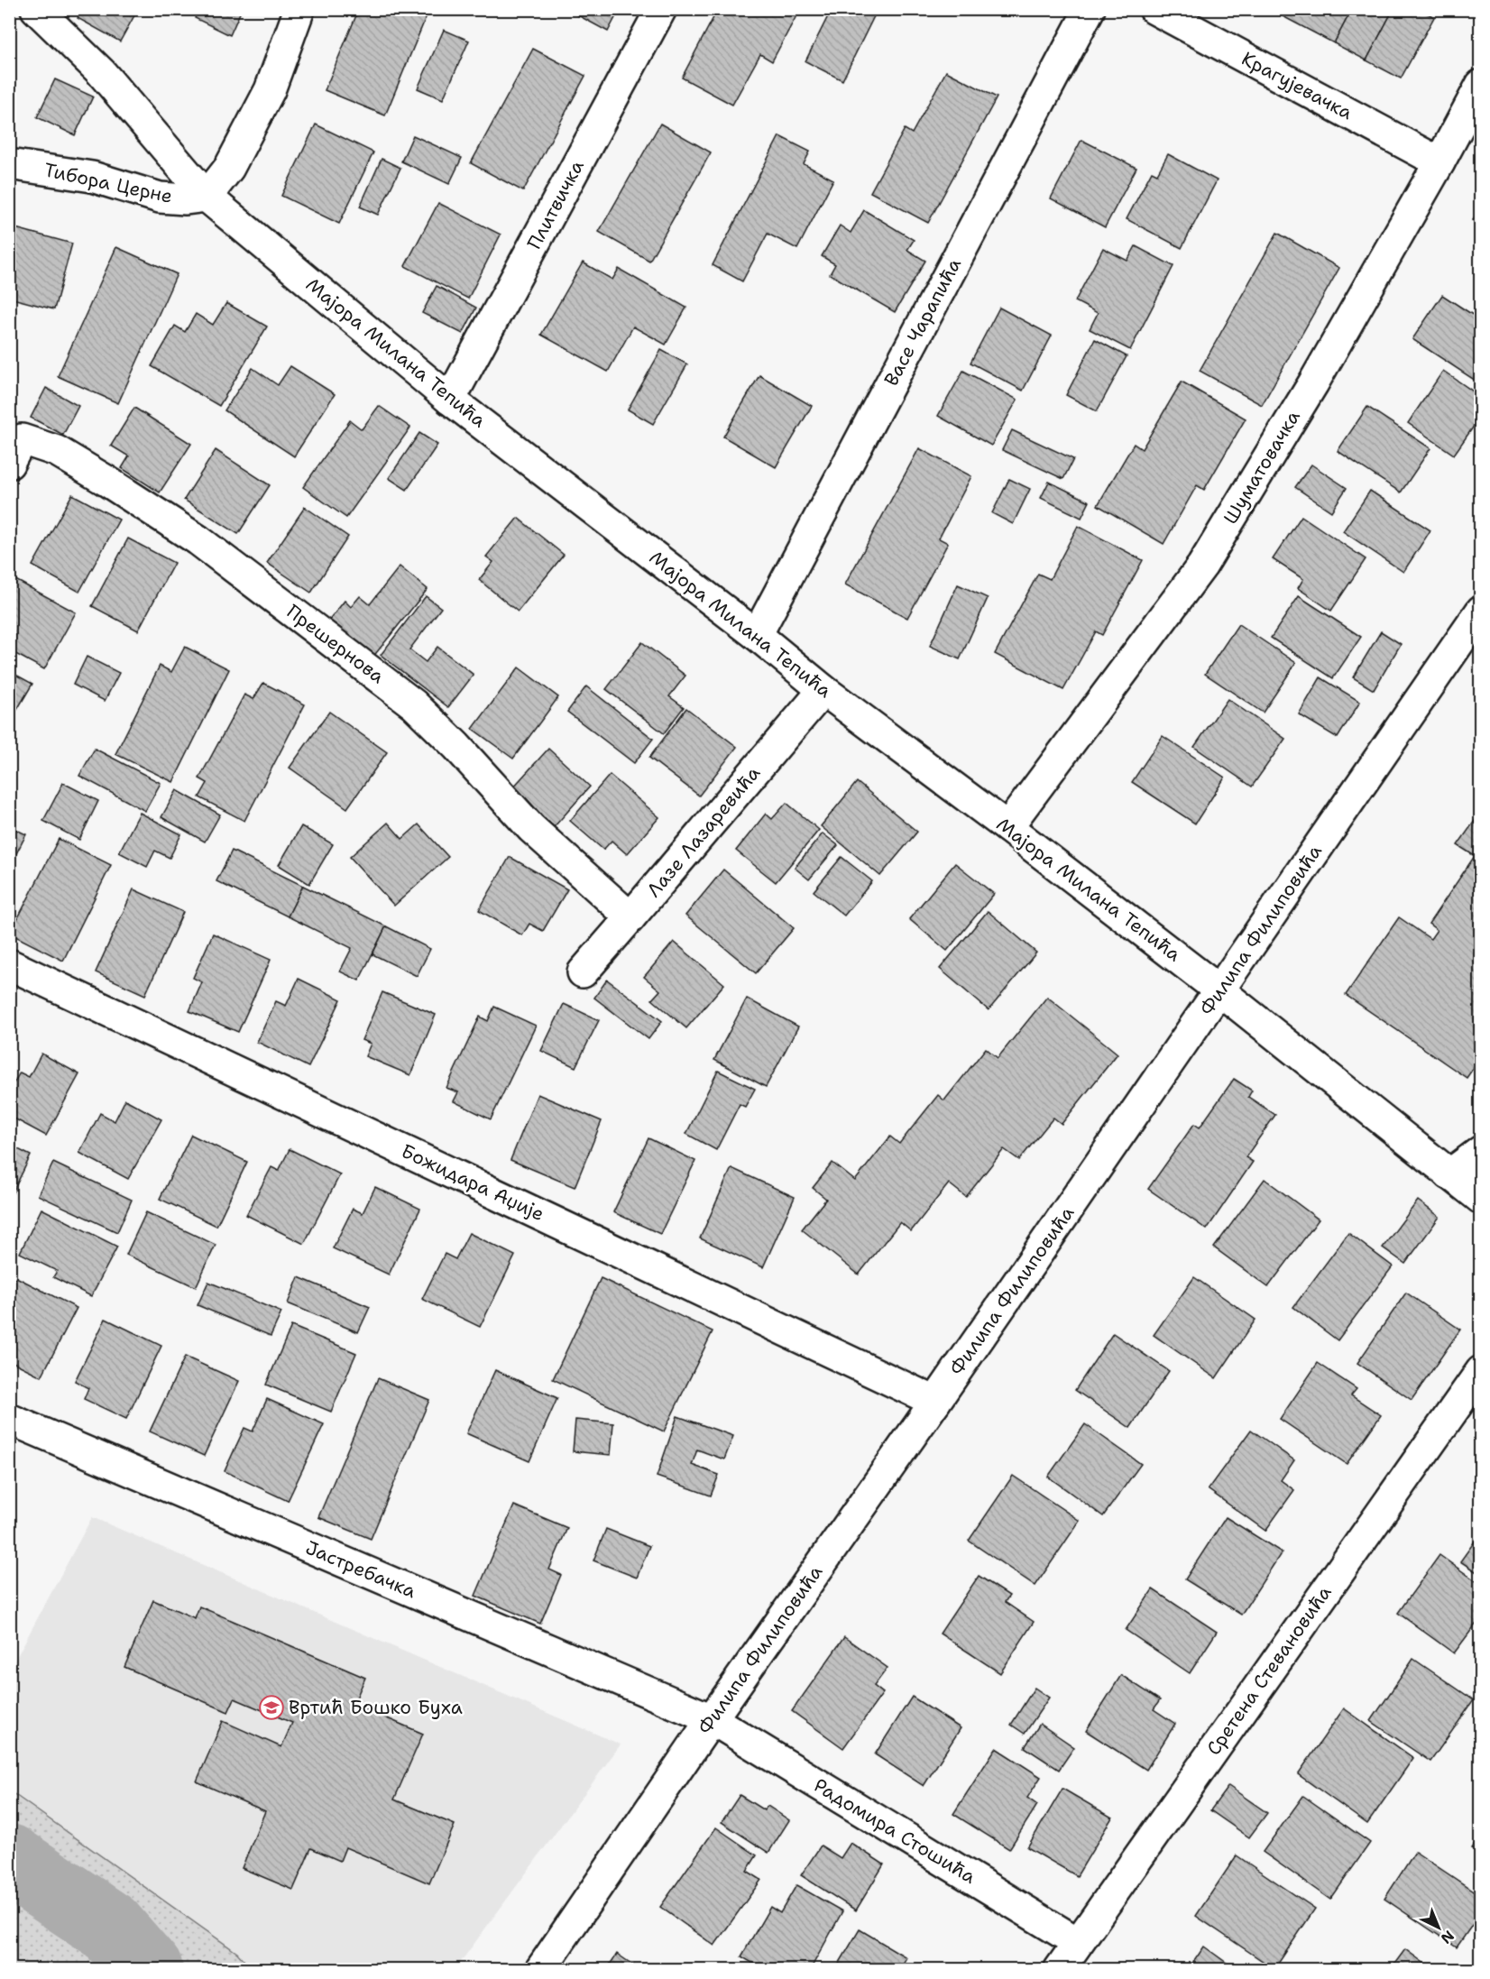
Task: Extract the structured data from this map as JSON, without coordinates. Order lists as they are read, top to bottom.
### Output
{
  "streets": {
    "street": [
      "Крагујевачка",
      "Тибора Церне",
      "Плитвичка",
      "Васе Чарапића",
      "Мајора Милана Тепића",
      "Шуматовачка",
      "Прешернова",
      "Лазе Лазаревића",
      "Филипа Филиповића",
      "Божидара Аџије",
      "Јастребачка",
      "Сретена Стевановића",
      "Радомира Стошића"
    ]
  },
  "crossings": [
    ["Крагујевачка", "Шуматовачка"],
    ["Тибора Церне", "Мајора Милана Тепића"],
    ["Плитвичка", "Мајора Милана Тепића"],
    ["Васе Чарапића", "Мајора Милана Тепића"],
    ["Мајора Милана Тепића", "Шуматовачка"],
    ["Мајора Милана Тепића", "Лазе Лазаревића"],
    ["Мајора Милана Тепића", "Филипа Филиповића"],
    ["Прешернова", "Лазе Лазаревића"],
    ["Филипа Филиповића", "Божидара Аџије"],
    ["Филипа Филиповића", "Јастребачка"],
    ["Филипа Филиповића", "Радомира Стошића"],
    ["Јастребачка", "Радомира Стошића"],
    ["Сретена Стевановића", "Радомира Стошића"]
  ],
  "places": {
    "school or university": ["Вртић Бошко Буха"]
  },
  "north": "bottom right"
}
